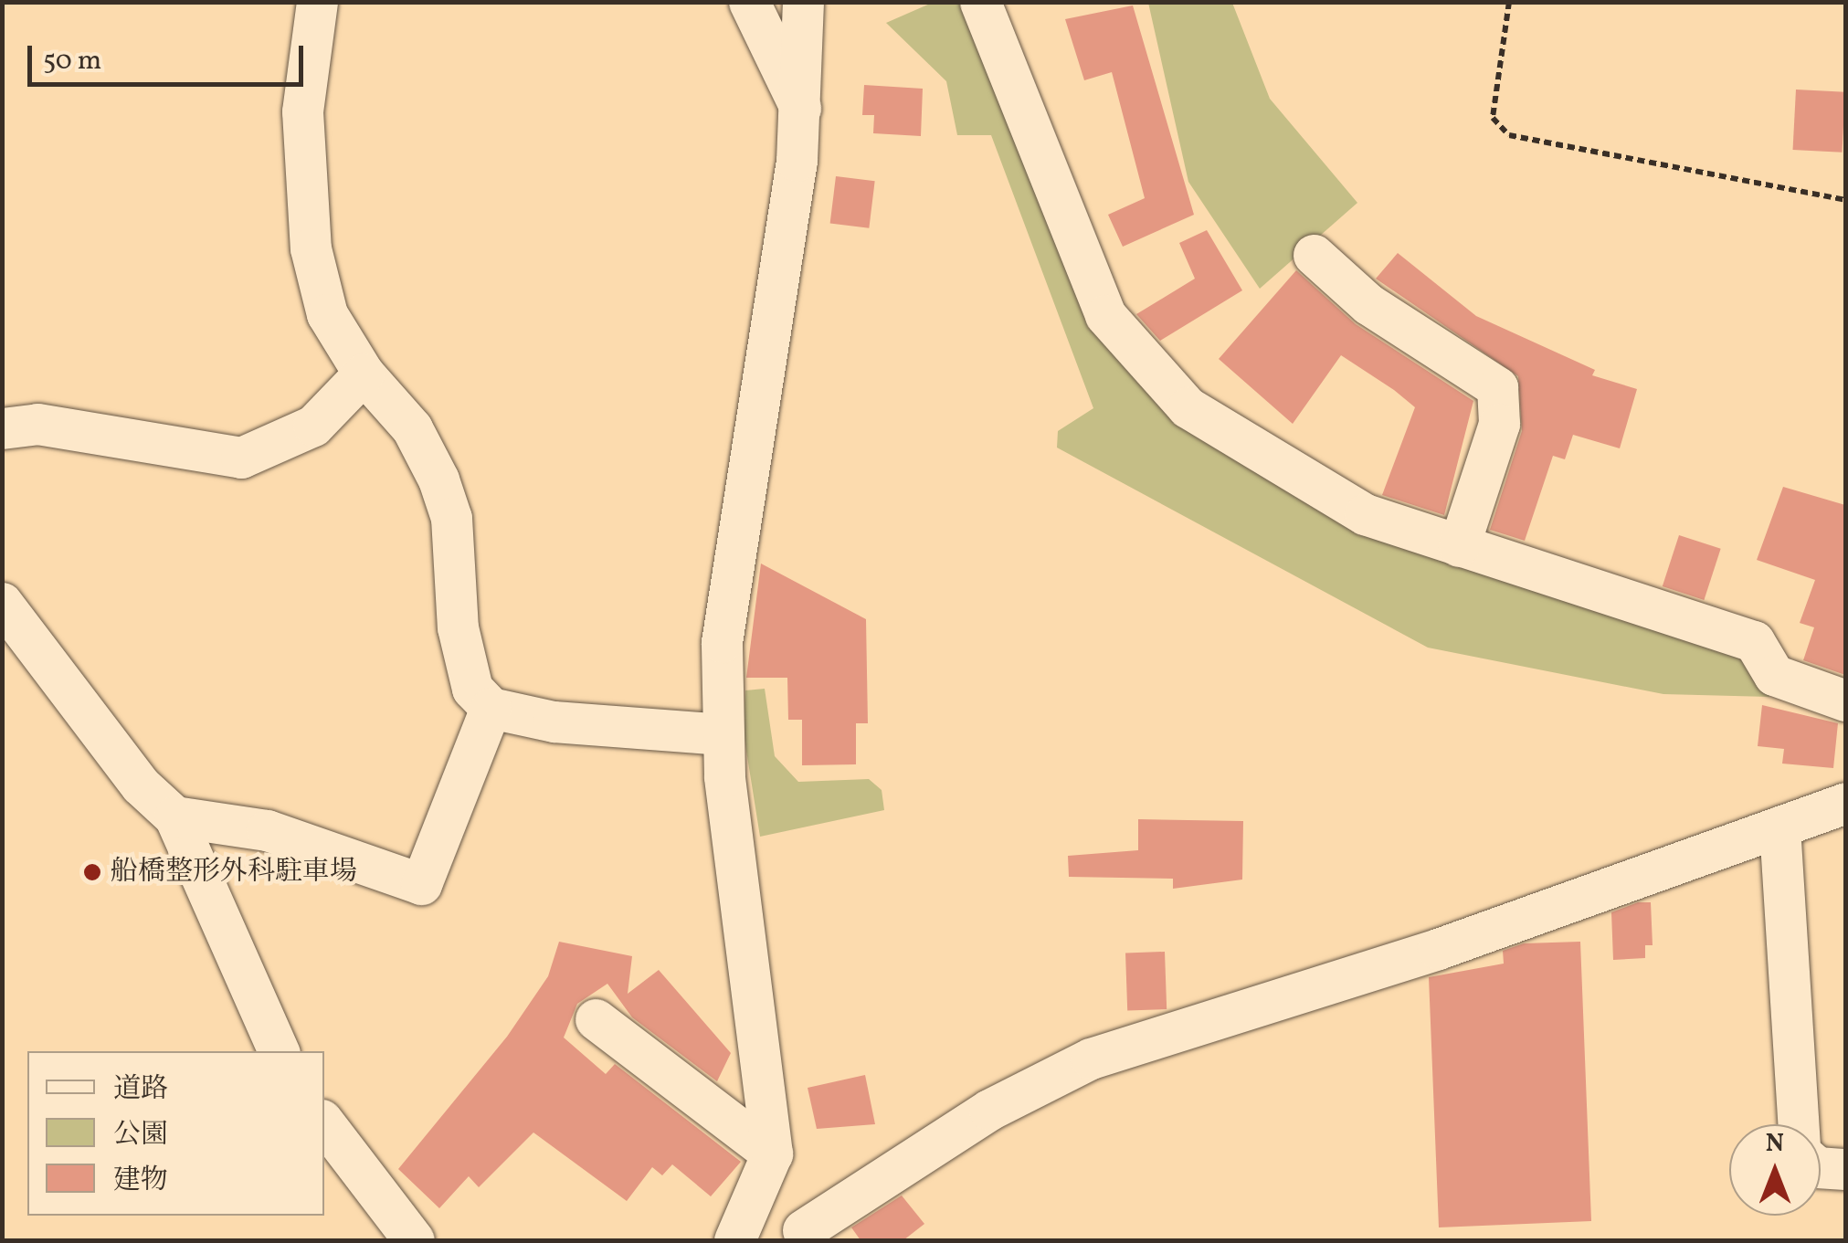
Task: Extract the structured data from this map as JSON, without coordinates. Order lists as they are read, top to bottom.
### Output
{
  "places": ["船橋整形外科駐車場"],
  "legend": ["道路", "公園", "建物"],
  "scale_bar": "50 m",
  "north": "top"
}
